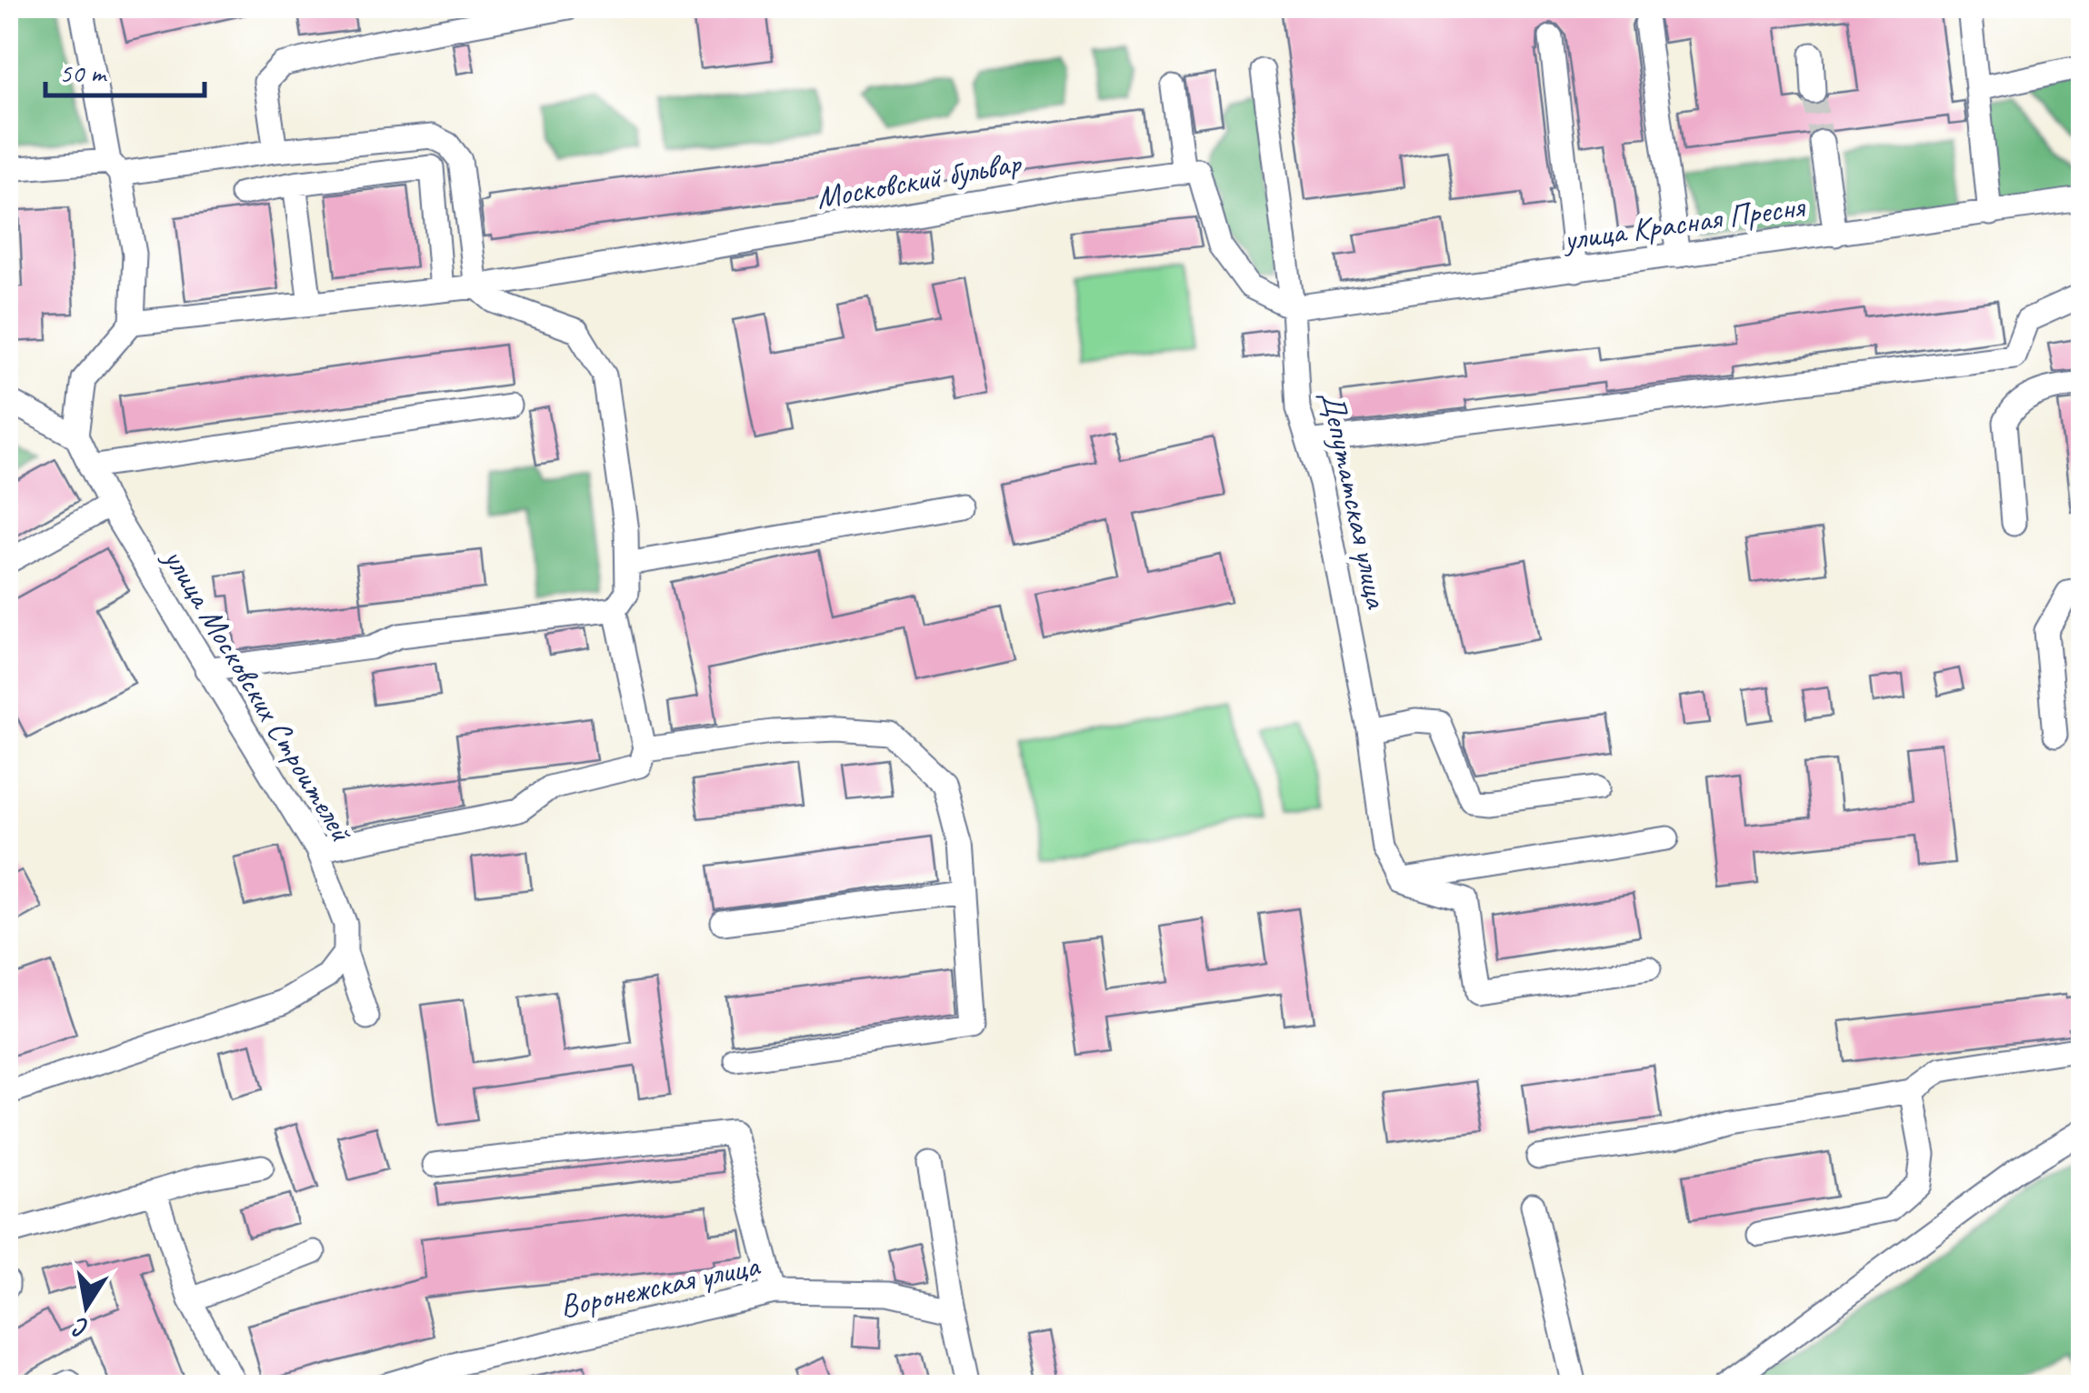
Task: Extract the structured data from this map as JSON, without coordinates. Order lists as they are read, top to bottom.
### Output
{
  "streets": {
    "street": [
      "Московский бульвар",
      "улица Красная Пресня",
      "Депутатская улица",
      "улица Московских Строителей",
      "Воронежская улица"
    ]
  },
  "crossings": [
    ["улица Красная Пресня", "Депутатская улица"]
  ],
  "scale_bar": "50 m",
  "north": "bottom"
}
